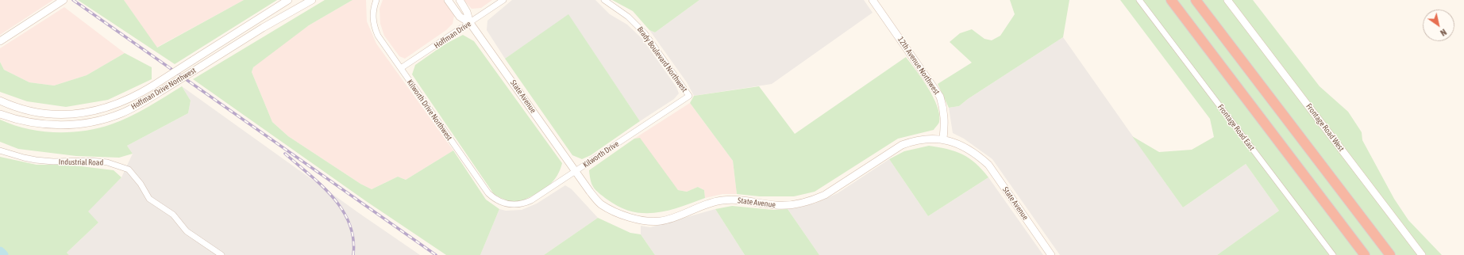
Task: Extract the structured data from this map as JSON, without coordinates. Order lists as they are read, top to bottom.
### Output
{
  "streets": {
    "street": [
      "Hoffman Drive",
      "Brady Boulevard Northwest",
      "12th Avenue Northwest",
      "Hoffman Drive Northwest",
      "State Avenue",
      "Kilworth Drive Northwest",
      "Frontage Road East",
      "Frontage Road West",
      "Kilworth Drive",
      "Industrial Road"
    ]
  },
  "crossings": [
    ["Hoffman Drive", "State Avenue"],
    ["Hoffman Drive", "Kilworth Drive Northwest"],
    ["Brady Boulevard Northwest", "Kilworth Drive"],
    ["12th Avenue Northwest", "State Avenue"],
    ["State Avenue", "Kilworth Drive"],
    ["Kilworth Drive Northwest", "Kilworth Drive"]
  ],
  "north": "bottom right"
}
